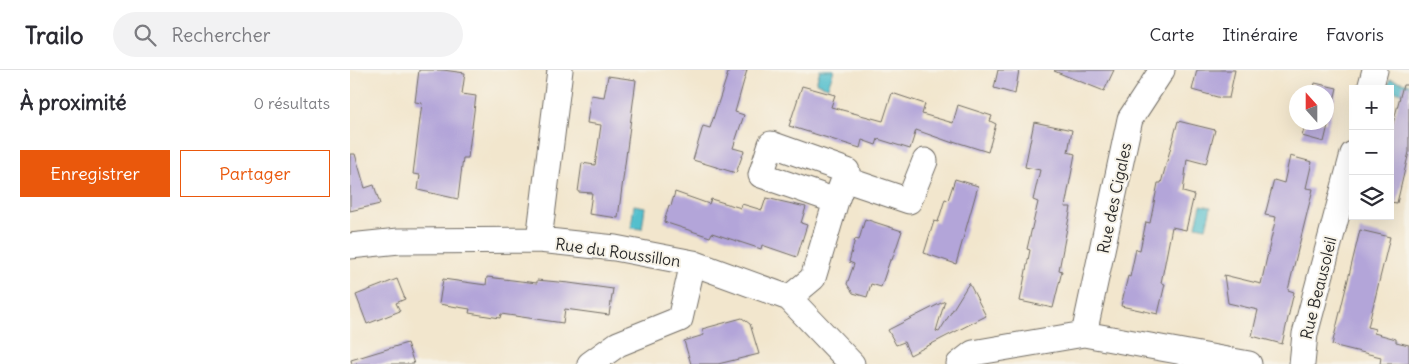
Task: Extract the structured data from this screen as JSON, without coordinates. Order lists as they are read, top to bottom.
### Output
{
  "streets": {
    "street": ["Rue des Cigales", "Rue du Roussillon", "Rue Beausoleil"]
  },
  "north": "top",
  "page": {
    "header": "Trailo",
    "search": "Rechercher",
    "nav": ["Carte", "Itinéraire", "Favoris"],
    "heading": ["À proximité", "0 résultats"],
    "map_buttons": ["+", "−"],
    "buttons": ["Enregistrer", "Partager"]
  }
}
